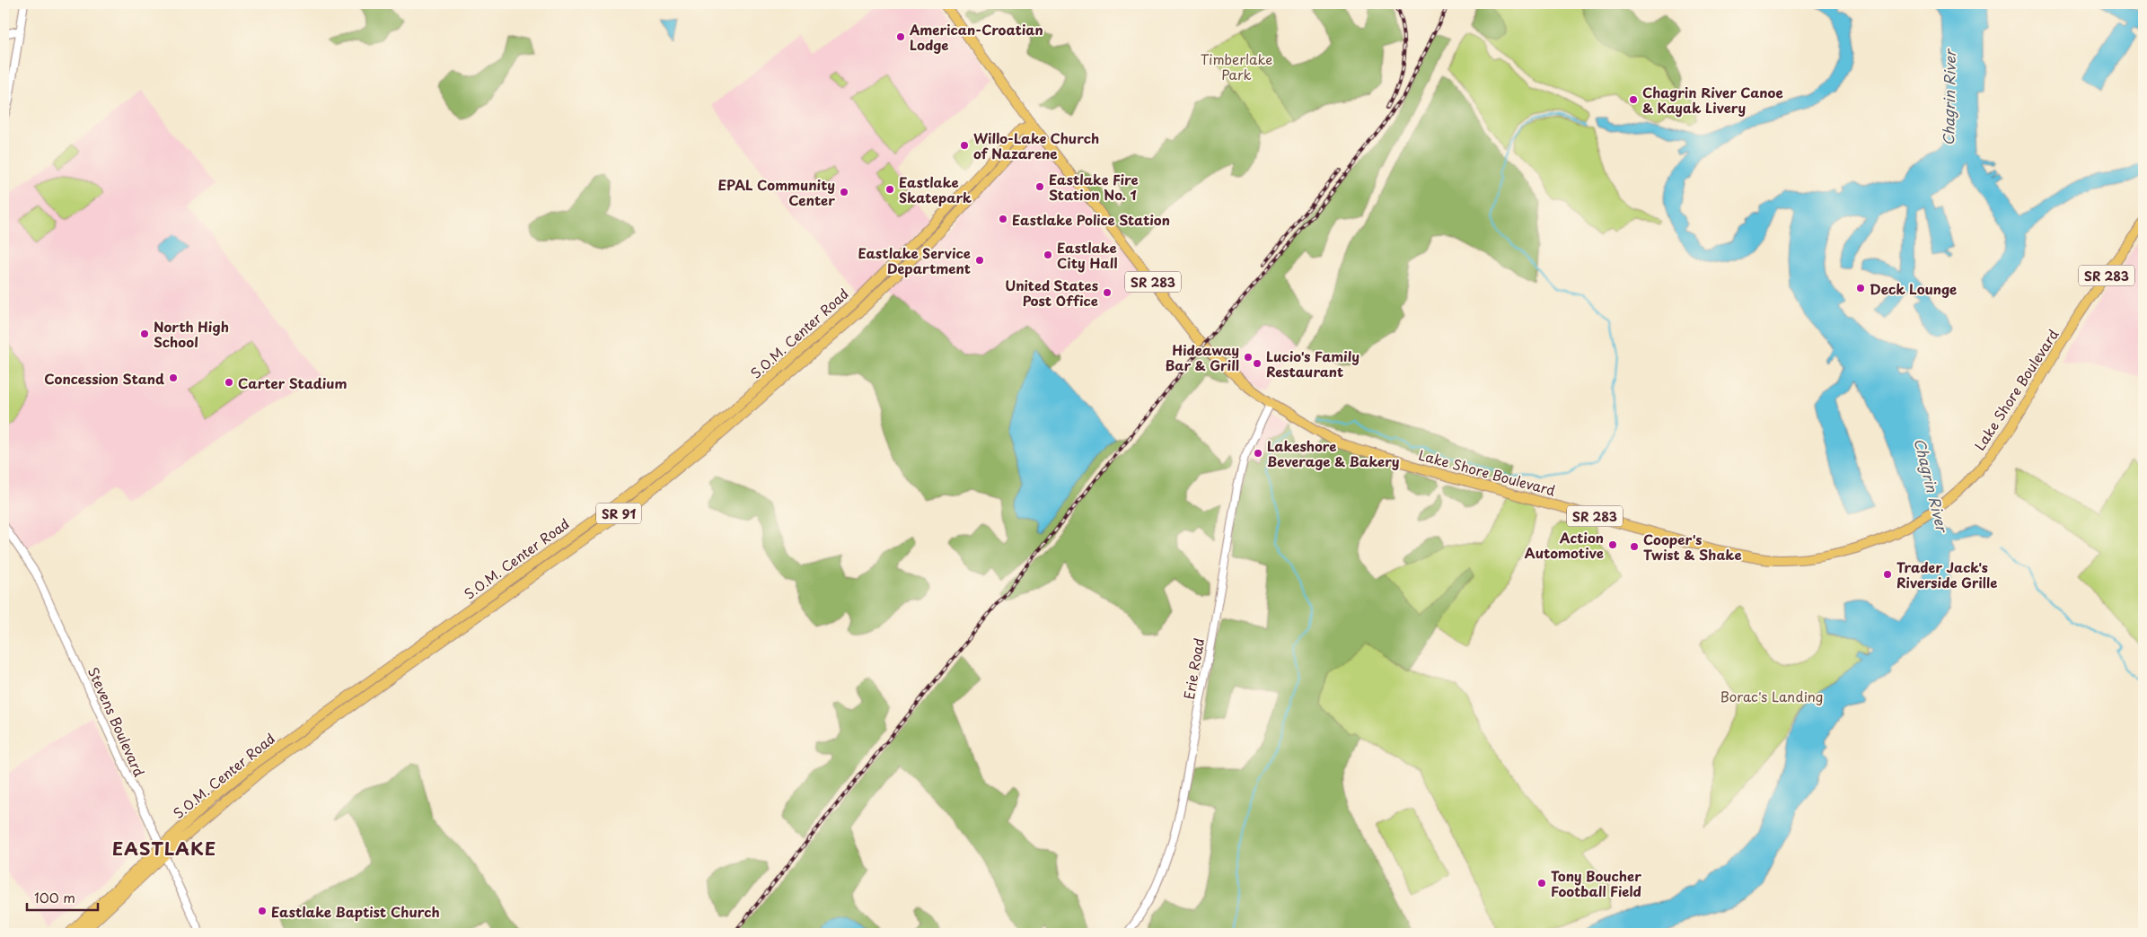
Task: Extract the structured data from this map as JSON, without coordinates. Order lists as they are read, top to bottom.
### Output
{
  "streets": {
    "main road": [
      "SR 283",
      "S.O.M. Center Road",
      "Lake Shore Boulevard",
      "SR 91"
    ],
    "street": ["Erie Road", "Stevens Boulevard"]
  },
  "crossings": [
    ["S.O.M. Center Road", "Lake Shore Boulevard"],
    ["S.O.M. Center Road", "Stevens Boulevard"],
    ["Lake Shore Boulevard", "Erie Road"]
  ],
  "districts": ["EASTLAKE"],
  "water": ["Chagrin River"],
  "parks": ["Timberlake Park", "Borac's Landing"],
  "places": [
    "American-Croatian Lodge",
    "Chagrin River Canoe & Kayak Livery",
    "Willo-Lake Church of Nazarene",
    "Eastlake Fire Station No. 1",
    "Eastlake Skatepark",
    "EPAL Community Center",
    "Eastlake Police Station",
    "Eastlake City Hall",
    "Eastlake Service Department",
    "Deck Lounge",
    "United States Post Office",
    "North High School",
    "Hideaway Bar & Grill",
    "Lucio's Family Restaurant",
    "Concession Stand",
    "Carter Stadium",
    "Lakeshore Beverage & Bakery",
    "Action Automotive",
    "Cooper's Twist & Shake",
    "Trader Jack's Riverside Grille",
    "Tony Boucher Football Field",
    "Eastlake Baptist Church"
  ],
  "scale_bar": "100 m"
}
